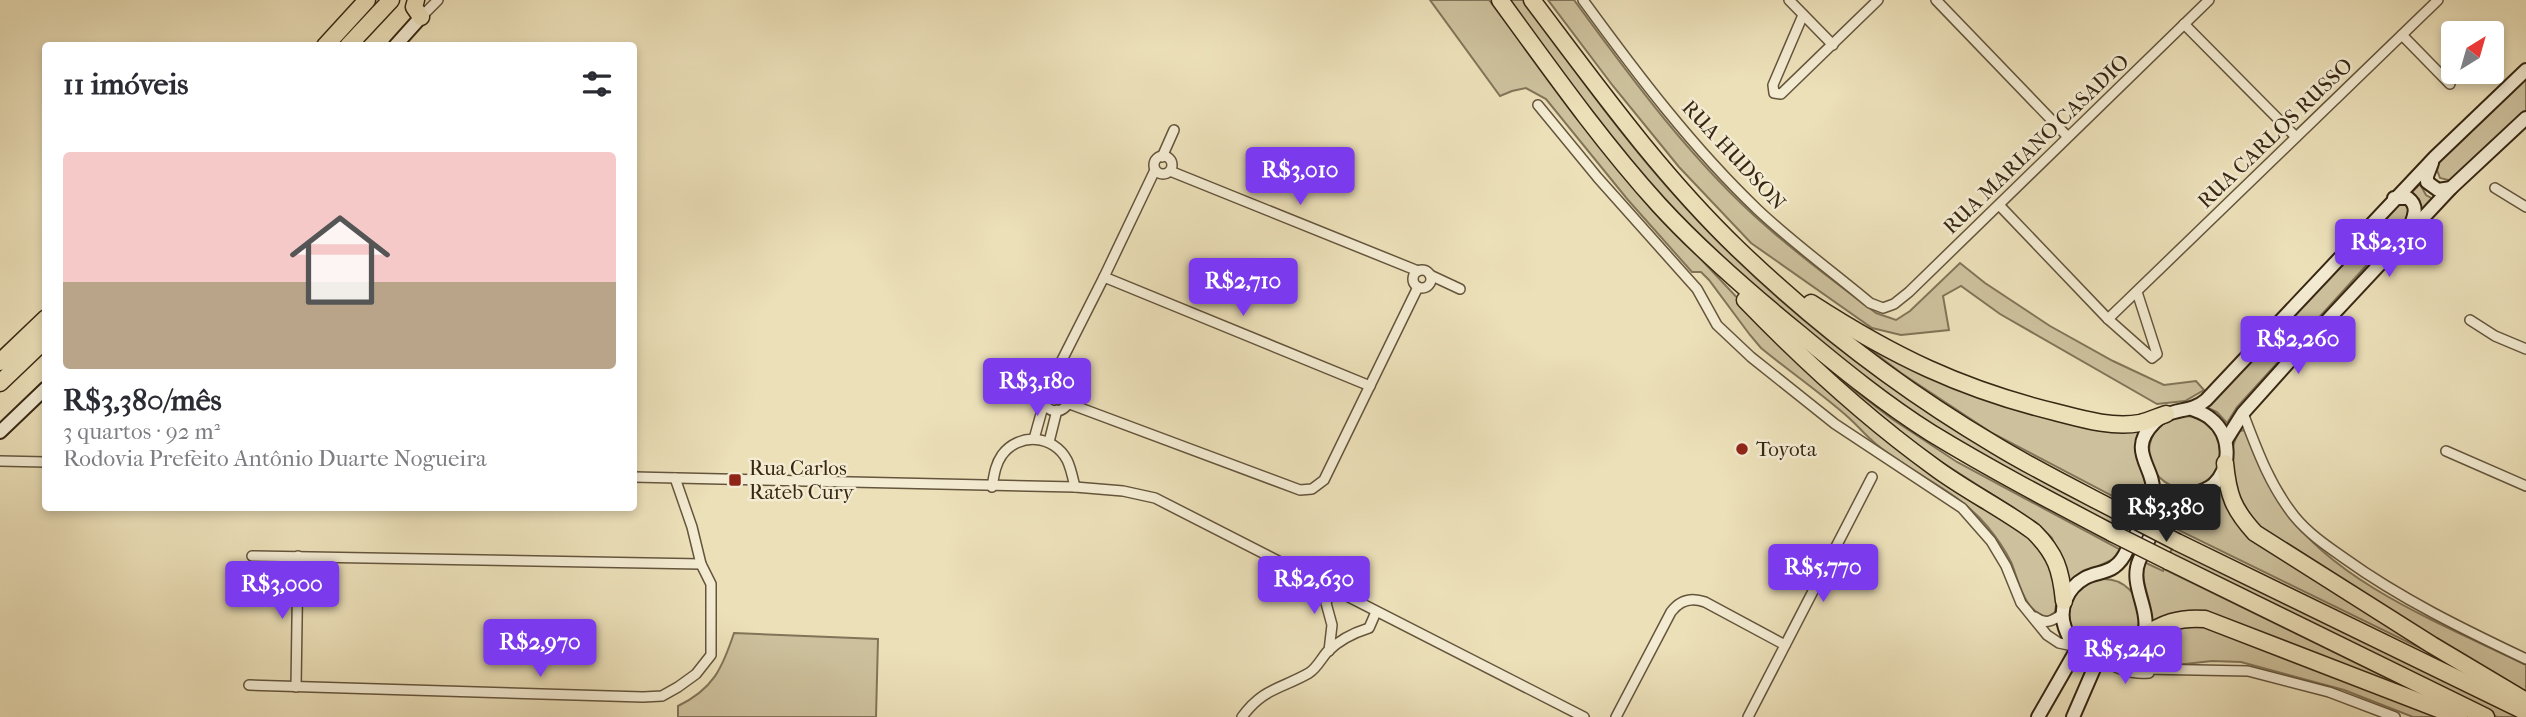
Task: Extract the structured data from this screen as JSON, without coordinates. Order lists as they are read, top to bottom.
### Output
{
  "streets": {
    "street": ["RUA CARLOS RUSSO", "RUA MARIANO CASADIO", "RUA HUDSON"]
  },
  "crossings": [
    ["RUA MARIANO CASADIO", "RUA HUDSON"]
  ],
  "places": {
    "other": ["Toyota"],
    "transit": ["Rua Carlos Rateb Cury"]
  },
  "north": "top right",
  "page": {
    "heading": "11 imóveis",
    "list": [
      {
        "name": "R$3,380/mês",
        "note": "3 quartos · 92 m² · Rodovia Prefeito Antônio Duarte Nogueira"
      }
    ],
    "price": [
      "R$3,010",
      "R$2,310",
      "R$2,710",
      "R$2,260",
      "R$3,180",
      "R$3,380",
      "R$5,770",
      "R$2,630",
      "R$3,000",
      "R$2,970",
      "R$5,240"
    ]
  }
}
